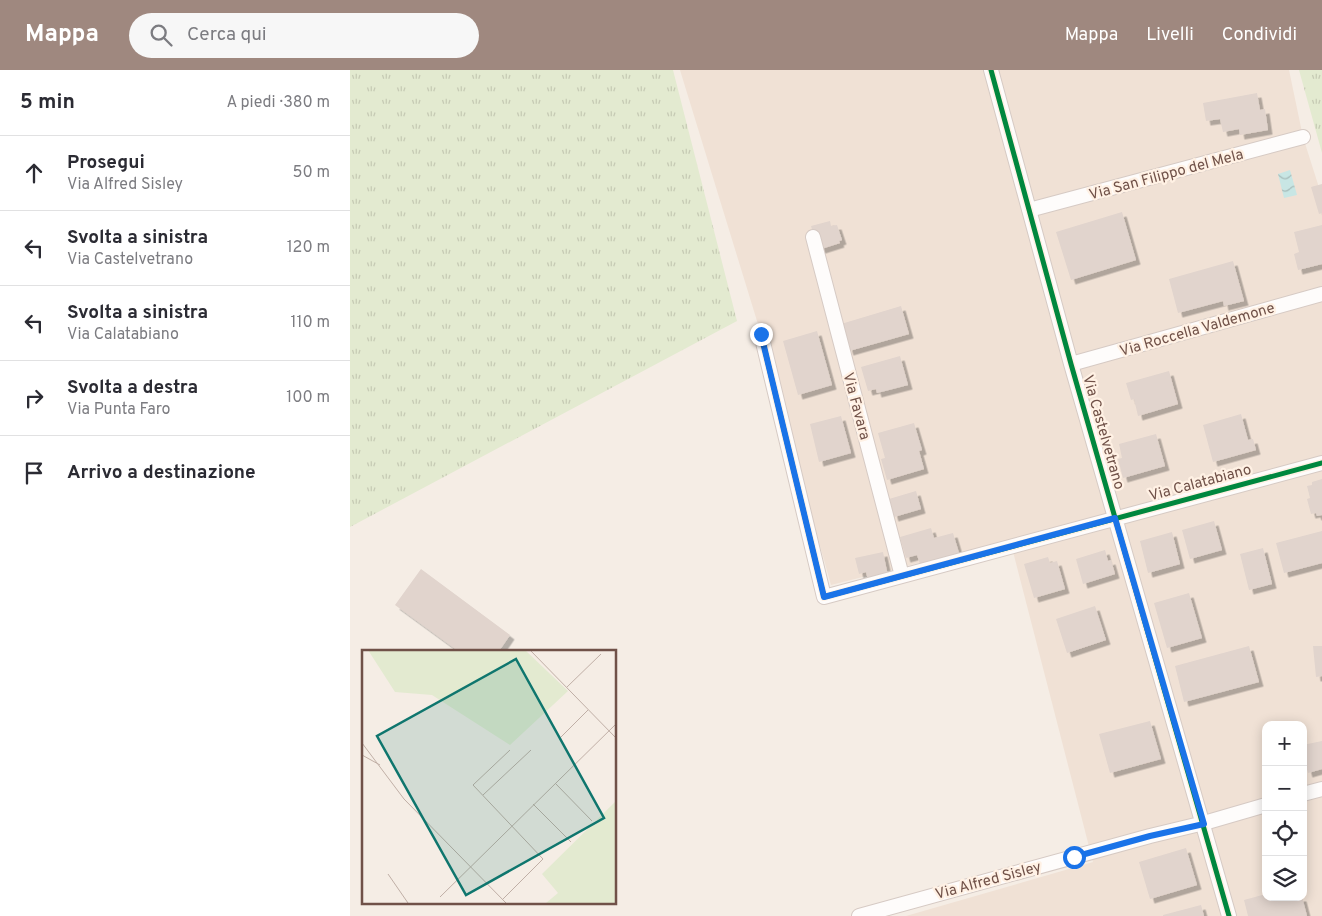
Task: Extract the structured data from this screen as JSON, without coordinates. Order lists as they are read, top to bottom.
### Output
{
  "streets": {
    "street": [
      "Via San Filippo del Mela",
      "Via Roccella Valdemone",
      "Via Favara",
      "Via Castelvetrano",
      "Via Calatabiano",
      "Via Alfred Sisley"
    ]
  },
  "crossings": [
    ["Via San Filippo del Mela", "Via Castelvetrano"],
    ["Via Roccella Valdemone", "Via Castelvetrano"],
    ["Via Favara", "Via Calatabiano"],
    ["Via Castelvetrano", "Via Calatabiano"],
    ["Via Castelvetrano", "Via Alfred Sisley"]
  ],
  "page": {
    "header": "Mappa",
    "search": "Cerca qui",
    "nav": ["Mappa", "Livelli", "Condividi"],
    "heading": ["5 min", "A piedi · 380 m"],
    "list": [
      ["Prosegui", "Via Alfred Sisley", "50 m"],
      ["Svolta a sinistra", "Via Castelvetrano", "120 m"],
      ["Svolta a sinistra", "Via Calatabiano", "110 m"],
      ["Svolta a destra", "Via Punta Faro", "100 m"],
      "Arrivo a destinazione"
    ],
    "map_buttons": ["+", "−"]
  }
}
